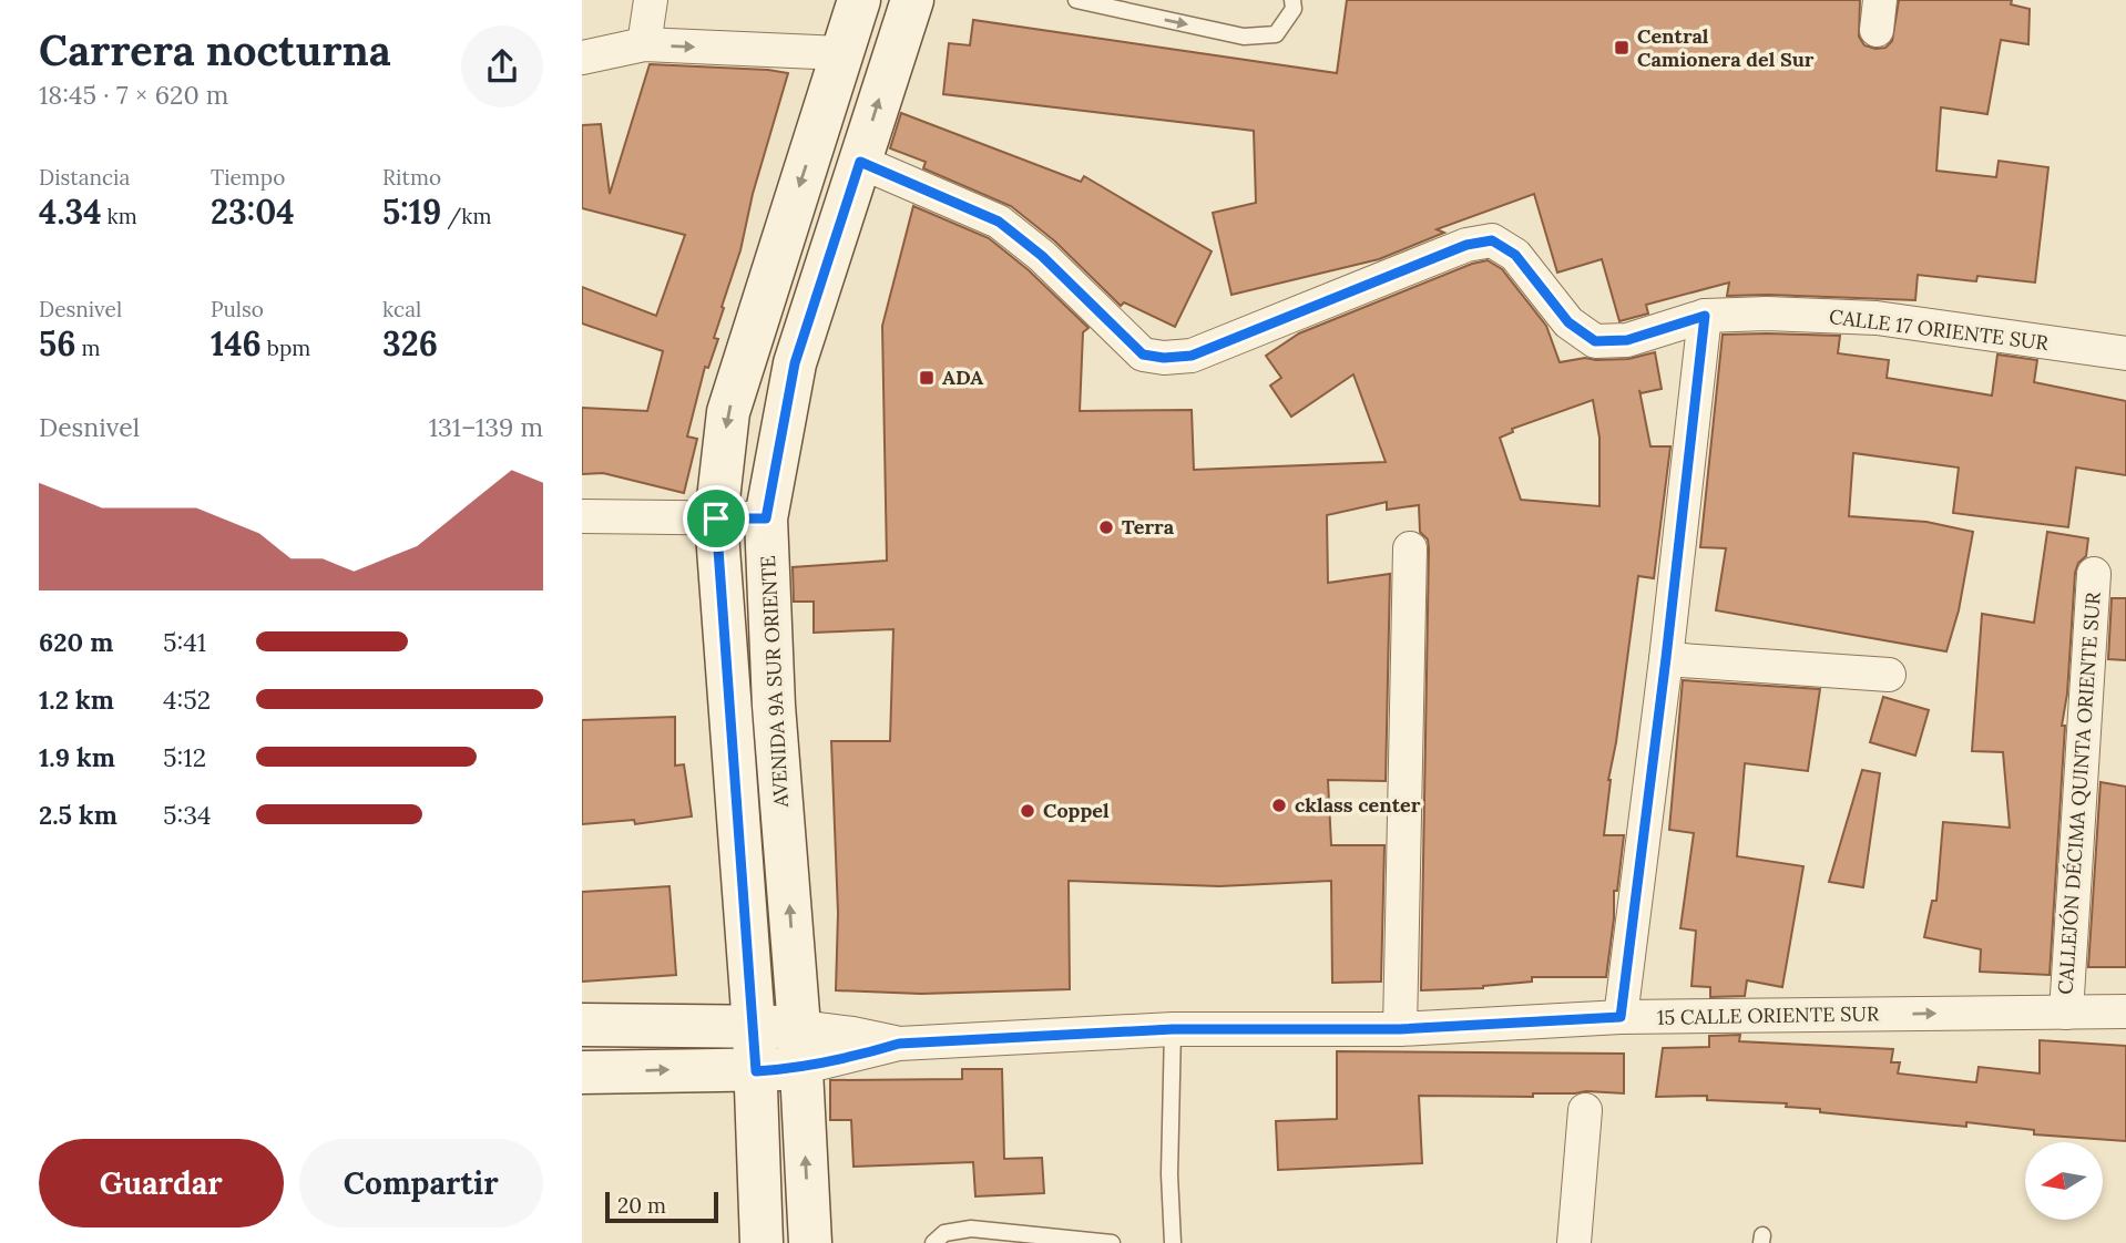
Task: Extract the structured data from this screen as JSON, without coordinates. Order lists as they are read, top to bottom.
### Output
{
  "streets": {
    "main road": ["AVENIDA 9A SUR ORIENTE", "15 CALLE ORIENTE SUR"],
    "street": ["CALLE 17 ORIENTE SUR", "CALLEJÓN DÉCIMA QUINTA ORIENTE SUR"]
  },
  "crossings": [
    ["CALLE 17 ORIENTE SUR", "AVENIDA 9A SUR ORIENTE"],
    ["AVENIDA 9A SUR ORIENTE", "15 CALLE ORIENTE SUR"],
    ["CALLEJÓN DÉCIMA QUINTA ORIENTE SUR", "15 CALLE ORIENTE SUR"]
  ],
  "places": {
    "transit": ["Central Camionera del Sur", "ADA"],
    "other": ["Terra", "cklass center", "Coppel"]
  },
  "scale_bar": "20 m",
  "north": "left",
  "page": {
    "heading": ["Carrera nocturna", "18:45 · 7 × 620 m"],
    "stats": [
      ["Distancia", "4.34 km"],
      ["Tiempo", "23:04"],
      ["Ritmo", "5:19 /km"],
      ["Desnivel", "56 m"],
      ["Pulso", "146 bpm"],
      ["kcal", "326"]
    ],
    "chart": ["Desnivel", "131–139 m"],
    "list": [
      {
        "name": "620 m",
        "note": "5:41"
      },
      {
        "name": "1.2 km",
        "note": "4:52"
      },
      {
        "name": "1.9 km",
        "note": "5:12"
      },
      {
        "name": "2.5 km",
        "note": "5:34"
      }
    ],
    "buttons": ["Guardar", "Compartir"],
    "scale": "20 m"
  }
}
